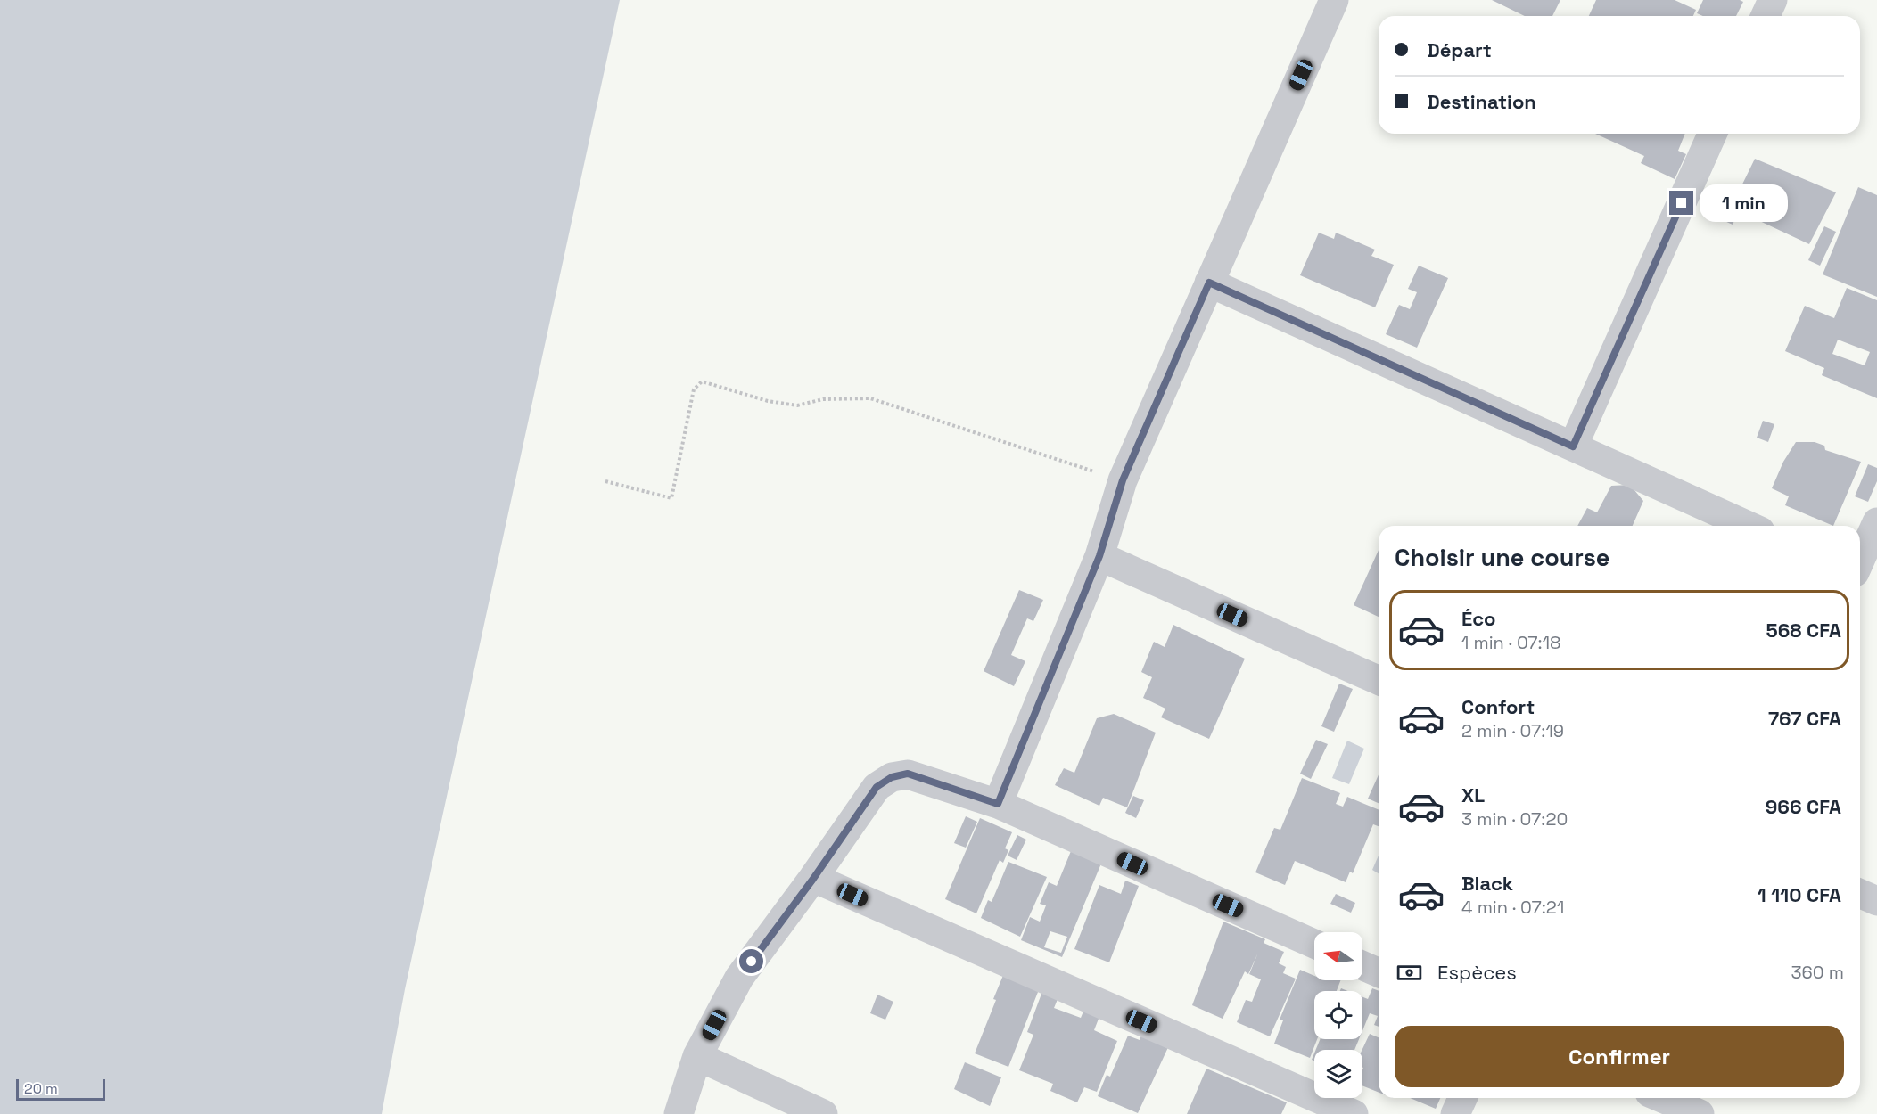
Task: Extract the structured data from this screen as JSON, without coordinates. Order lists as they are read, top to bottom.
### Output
{
  "scale_bar": "20 m",
  "north": "left",
  "page": {
    "banner": ["Départ", "Destination"],
    "bubble": "1 min",
    "heading": "Choisir une course",
    "list": [
      {
        "name": "Éco",
        "note": "1 min · 07:18",
        "value": "568 CFA"
      },
      {
        "name": "Confort",
        "note": "2 min · 07:19",
        "value": "767 CFA"
      },
      {
        "name": "XL",
        "note": "3 min · 07:20",
        "value": "966 CFA"
      },
      {
        "name": "Black",
        "note": "4 min · 07:21",
        "value": "1 110 CFA"
      }
    ],
    "pay": ["Espèces", "360 m"],
    "buttons": "Confirmer",
    "scale": "20 m"
  }
}
